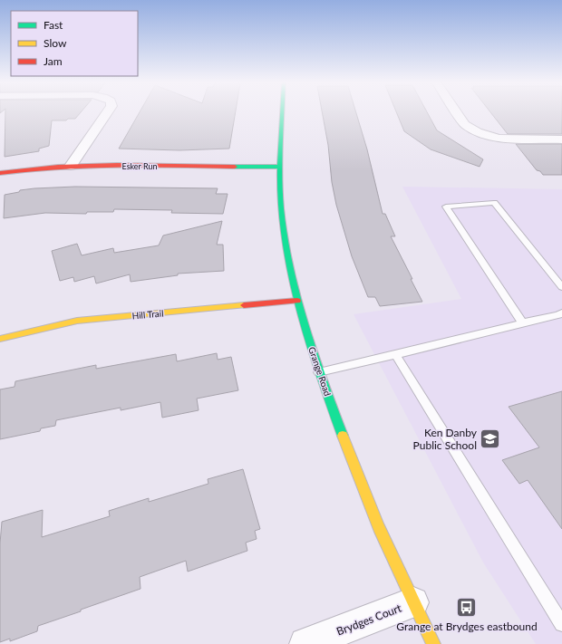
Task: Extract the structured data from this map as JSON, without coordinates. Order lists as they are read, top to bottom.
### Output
{
  "streets": {
    "street": [
      "Esker Run",
      "Hill Trail",
      "Grange Road",
      "Brydges Court"
    ]
  },
  "crossings": [
    ["Esker Run", "Grange Road"],
    ["Hill Trail", "Grange Road"],
    ["Grange Road", "Brydges Court"]
  ],
  "places": {
    "school or university": ["Ken Danby Public School"],
    "bus stop": ["Grange at Brydges eastbound"]
  },
  "legend": ["Fast", "Slow", "Jam"]
}
